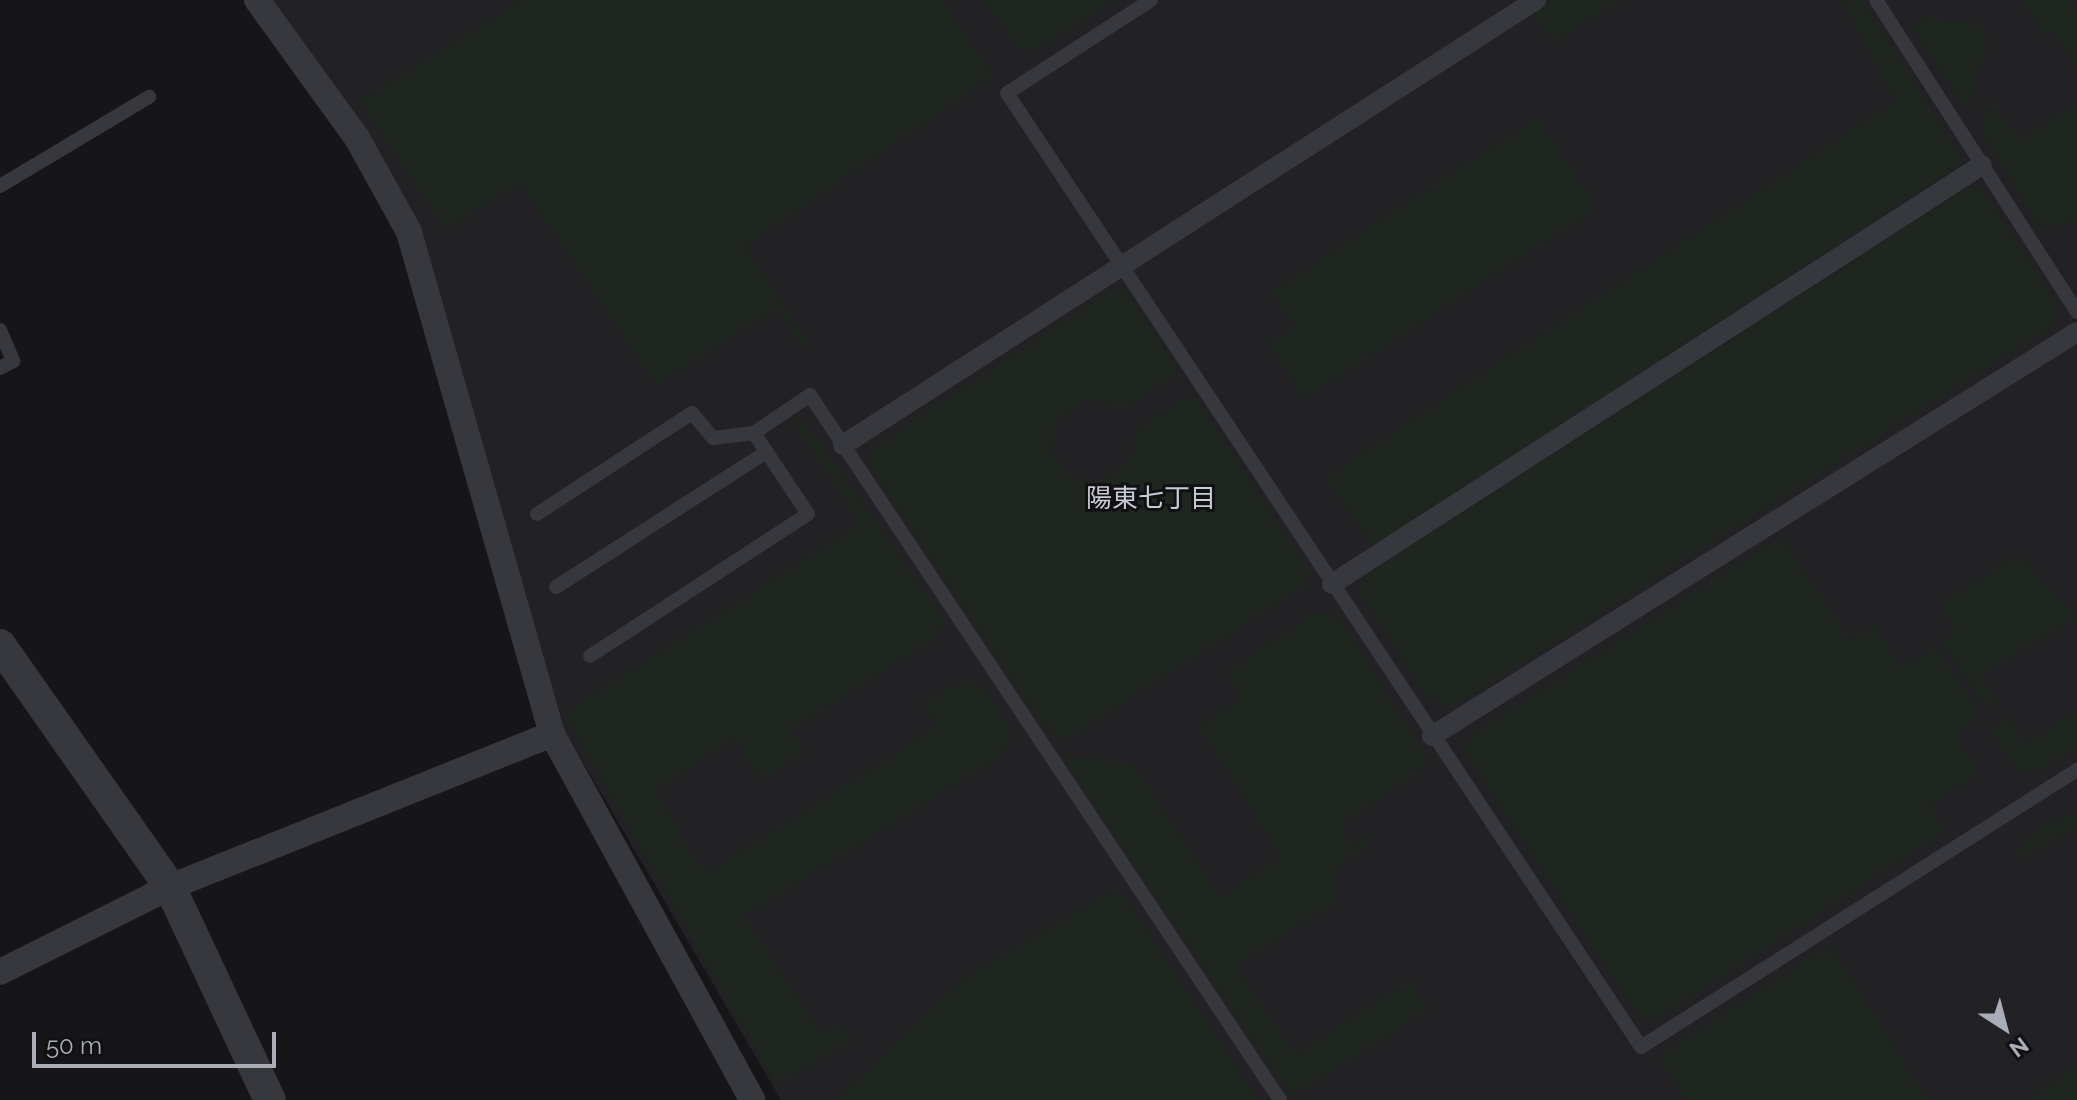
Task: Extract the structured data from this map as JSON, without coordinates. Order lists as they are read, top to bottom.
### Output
{
  "districts": ["陽東七丁目"],
  "scale_bar": "50 m",
  "north": "bottom right"
}
